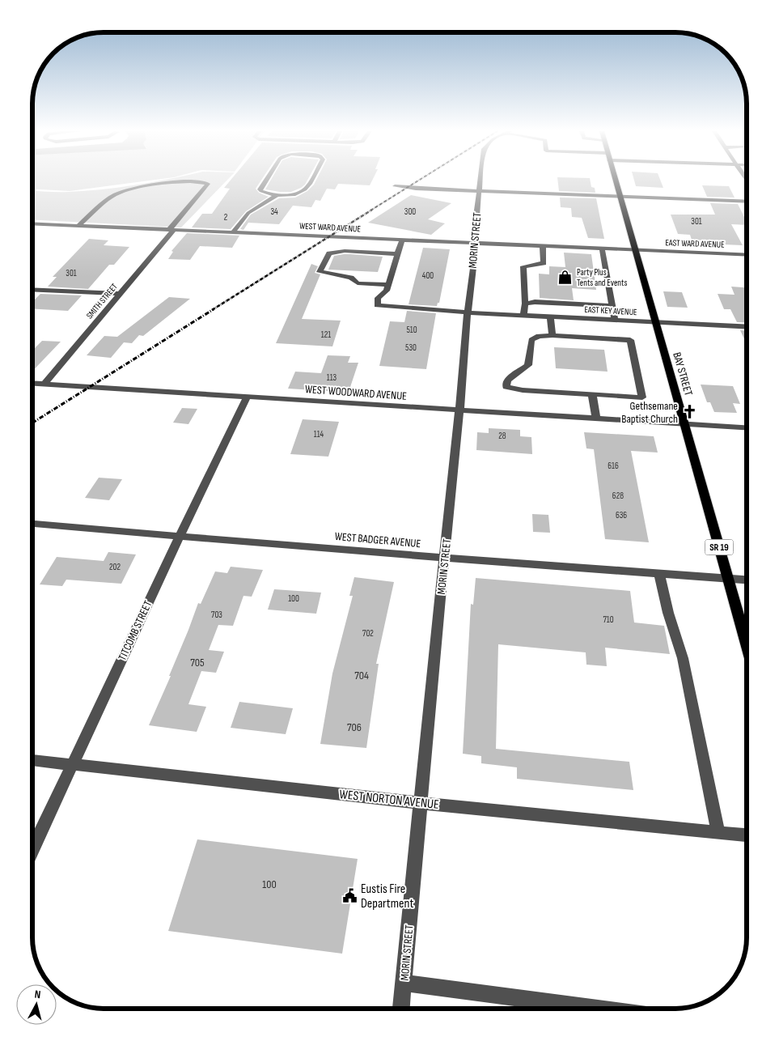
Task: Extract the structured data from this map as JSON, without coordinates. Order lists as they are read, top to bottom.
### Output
{
  "streets": {
    "main road": ["BAY STREET", "SR 19"],
    "street": [
      "WEST WARD AVENUE",
      "MORIN STREET",
      "EAST WARD AVENUE",
      "SMITH STREET",
      "EAST KEY AVENUE",
      "WEST WOODWARD AVENUE",
      "WEST BADGER AVENUE",
      "TITCOMB STREET",
      "WEST NORTON AVENUE"
    ]
  },
  "crossings": [
    ["WEST WARD AVENUE", "MORIN STREET"],
    ["WEST WARD AVENUE", "EAST WARD AVENUE"],
    ["WEST WARD AVENUE", "SMITH STREET"],
    ["WEST WARD AVENUE", "BAY STREET"],
    ["MORIN STREET", "EAST KEY AVENUE"],
    ["MORIN STREET", "WEST WOODWARD AVENUE"],
    ["MORIN STREET", "WEST BADGER AVENUE"],
    ["MORIN STREET", "WEST NORTON AVENUE"],
    ["EAST WARD AVENUE", "BAY STREET"],
    ["SMITH STREET", "WEST WOODWARD AVENUE"],
    ["EAST KEY AVENUE", "BAY STREET"],
    ["BAY STREET", "WEST WOODWARD AVENUE"],
    ["BAY STREET", "WEST BADGER AVENUE"],
    ["WEST WOODWARD AVENUE", "TITCOMB STREET"],
    ["WEST BADGER AVENUE", "TITCOMB STREET"],
    ["TITCOMB STREET", "WEST NORTON AVENUE"]
  ],
  "places": {
    "shop": ["Party Plus Tents and Events"],
    "church": ["Gethsemane Baptist Church"],
    "public building": ["Eustis Fire Department"]
  },
  "house_numbers": [
    "34",
    "300",
    "2",
    "301",
    "301",
    "400",
    "510",
    "121",
    "530",
    "113",
    "114",
    "28",
    "616",
    "628",
    "636",
    "202",
    "100",
    "703",
    "710",
    "702",
    "705",
    "704",
    "706",
    "100"
  ],
  "north": "top"
}
